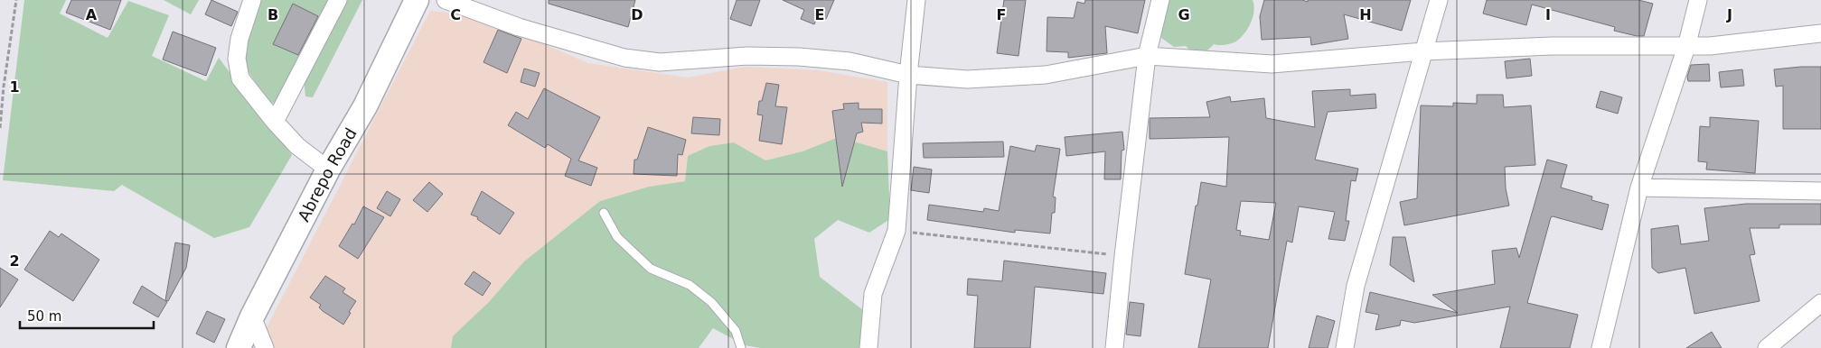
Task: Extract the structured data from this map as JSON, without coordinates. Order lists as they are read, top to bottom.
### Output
{
  "streets": {
    "main road": ["Abrepo Road"]
  },
  "scale_bar": "50 m",
  "grid": {
    "columns": [
      "A",
      "B",
      "C",
      "D",
      "E",
      "F",
      "G",
      "H",
      "I",
      "J"
    ],
    "rows": ["1", "2"]
  }
}
